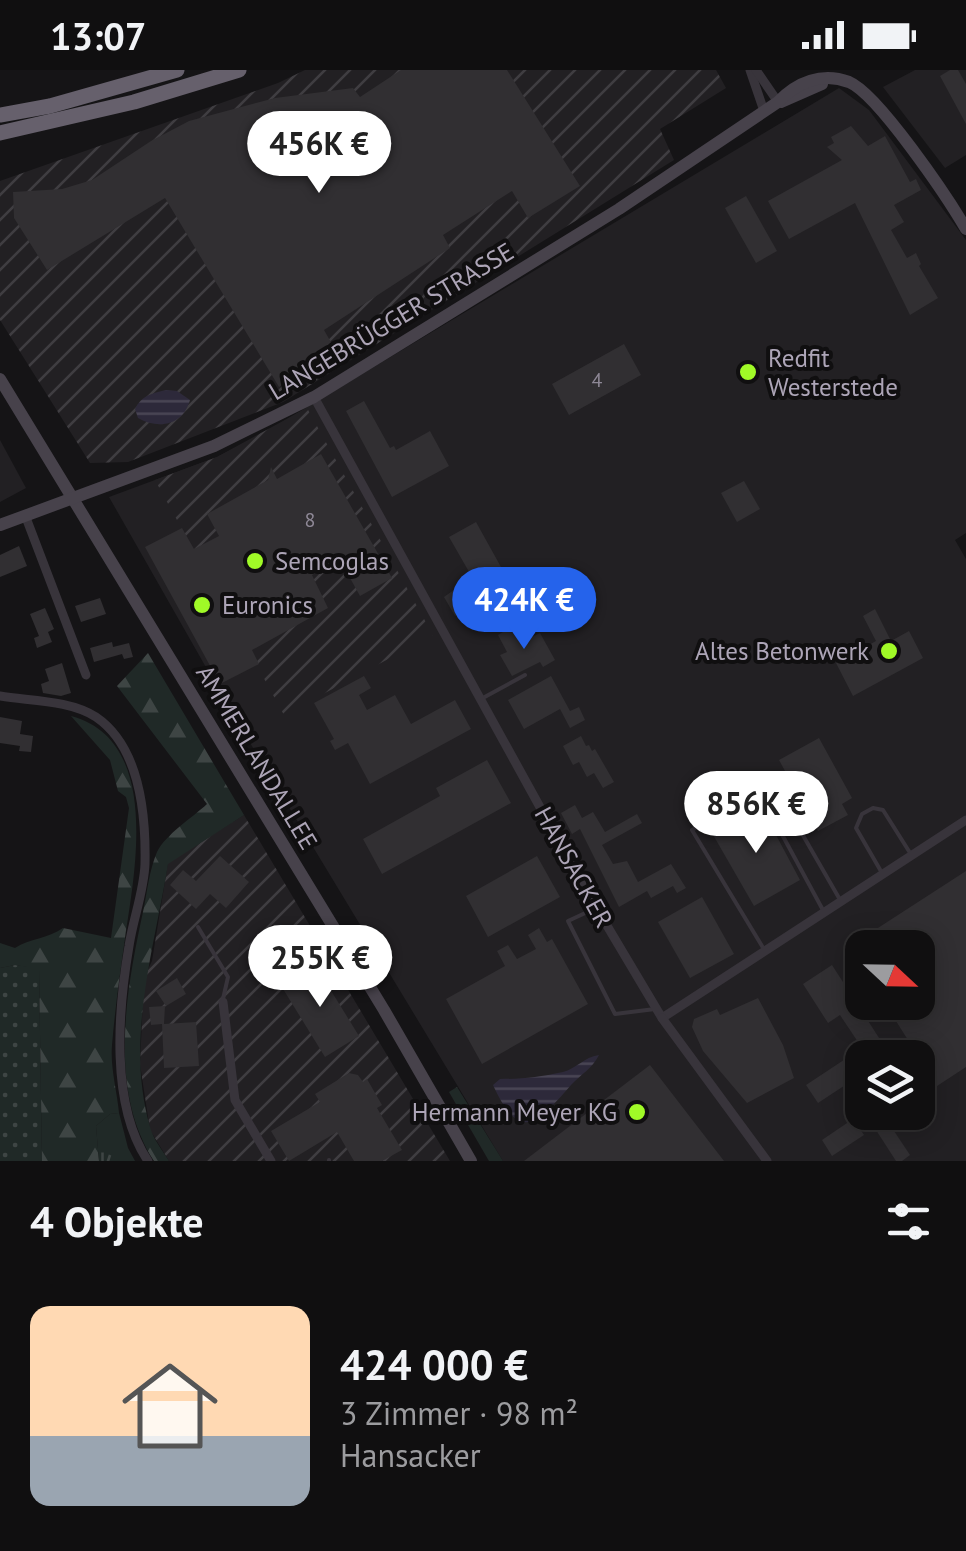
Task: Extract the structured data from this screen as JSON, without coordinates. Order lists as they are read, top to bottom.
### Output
{
  "streets": {
    "street": ["LANGEBRÜGGER STRASSE", "AMMERLANDALLEE", "HANSACKER"]
  },
  "crossings": [
    ["LANGEBRÜGGER STRASSE", "AMMERLANDALLEE"],
    ["LANGEBRÜGGER STRASSE", "HANSACKER"]
  ],
  "places": [
    "Redfit Westerstede",
    "Semcoglas",
    "Euronics",
    "Altes Betonwerk",
    "Hermann Meyer KG"
  ],
  "house_numbers": ["4", "8"],
  "north": "right",
  "page": {
    "status": "13:07",
    "price": [
      "456K €",
      "424K €",
      "856K €",
      "255K €"
    ],
    "heading": "4 Objekte",
    "list": [
      {
        "name": "424 000 €",
        "note": "3 Zimmer · 98 m² · Hansacker"
      }
    ]
  }
}
